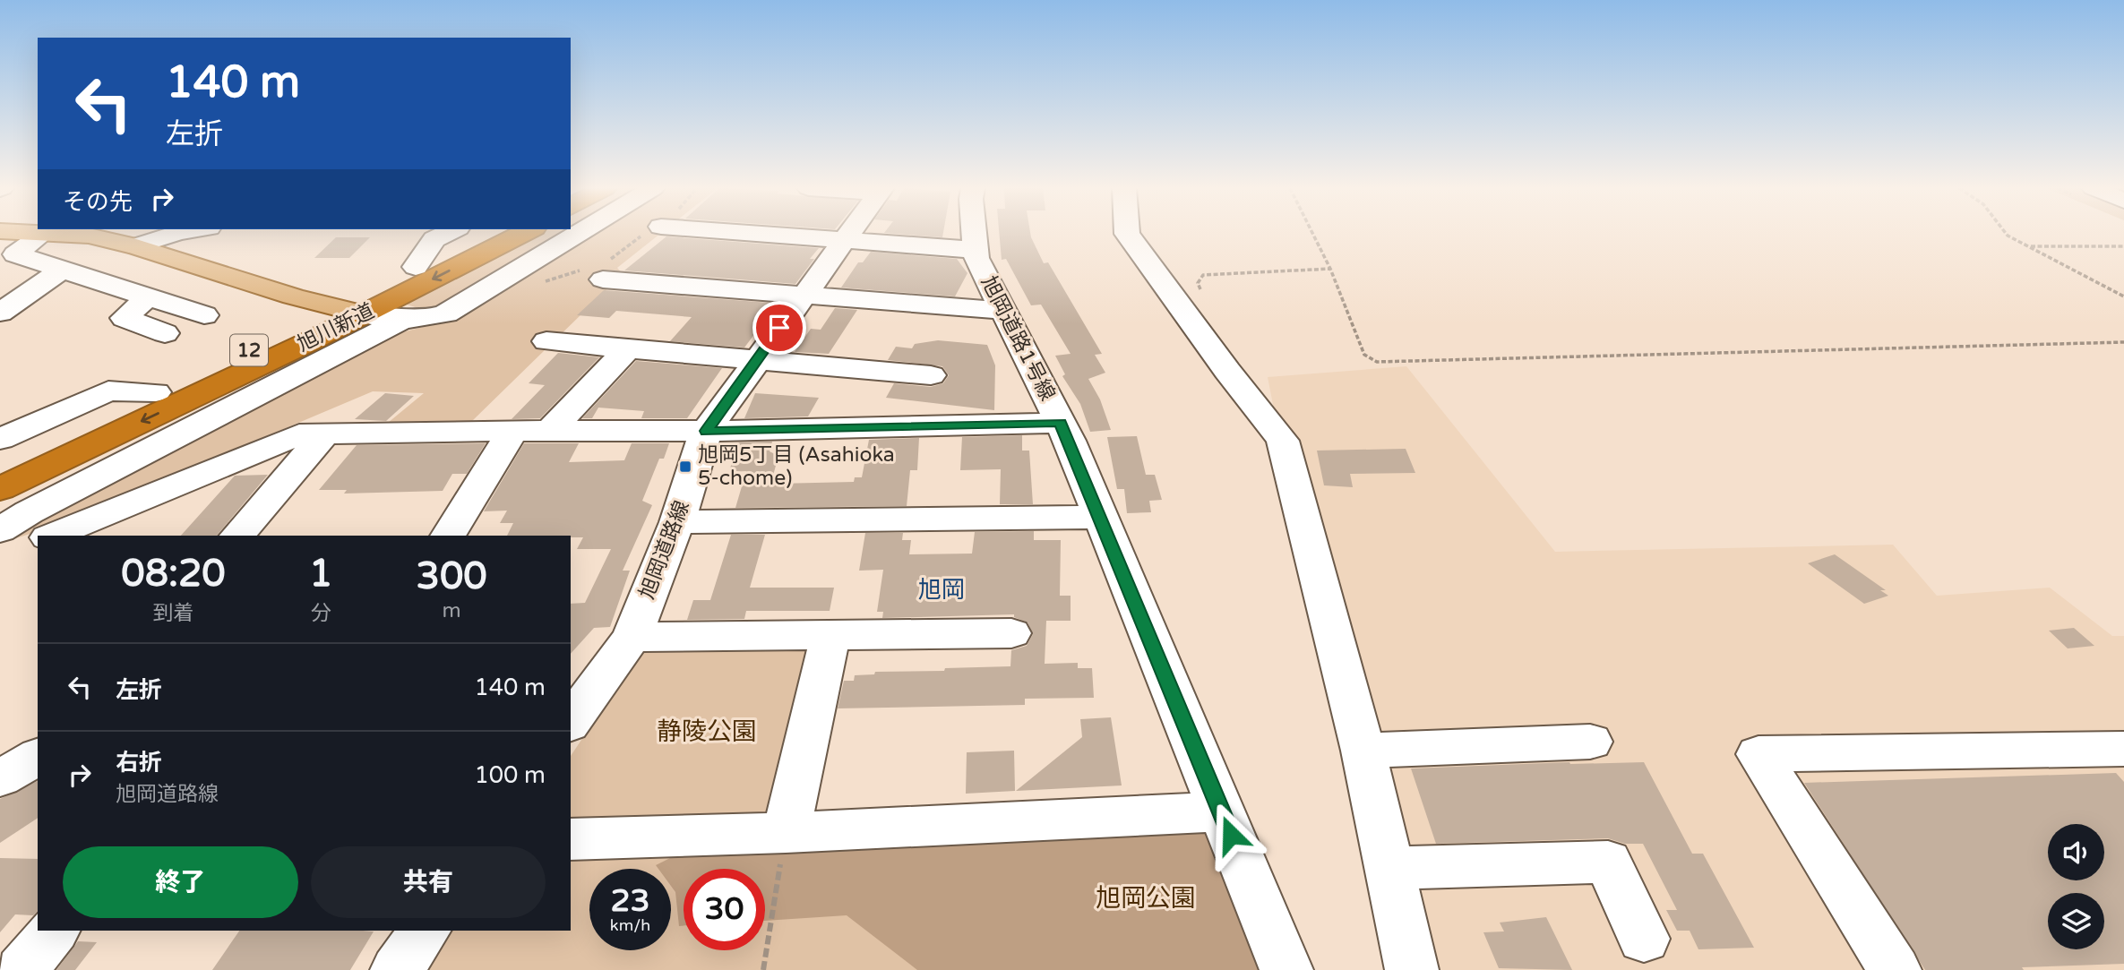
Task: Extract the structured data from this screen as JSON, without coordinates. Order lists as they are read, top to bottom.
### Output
{
  "streets": {
    "highway": ["旭川新道", "12"],
    "street": ["旭岡道路1号線", "旭岡道路線"]
  },
  "districts": ["旭岡"],
  "parks": ["静陵公園", "旭岡公園"],
  "places": {
    "transit": ["旭岡5丁目 (Asahioka 5-chome)"]
  },
  "page": {
    "turn": ["140 m", "左折"],
    "then": "その先",
    "eta": [
      "08:20",
      "到着",
      "1",
      "分",
      "300",
      "m"
    ],
    "list": [
      {
        "name": "左折",
        "value": "140 m"
      },
      {
        "name": "右折",
        "note": "旭岡道路線",
        "value": "100 m"
      }
    ],
    "buttons": ["終了", "共有"],
    "speed": "23 km/h",
    "limit": "30"
  }
}
